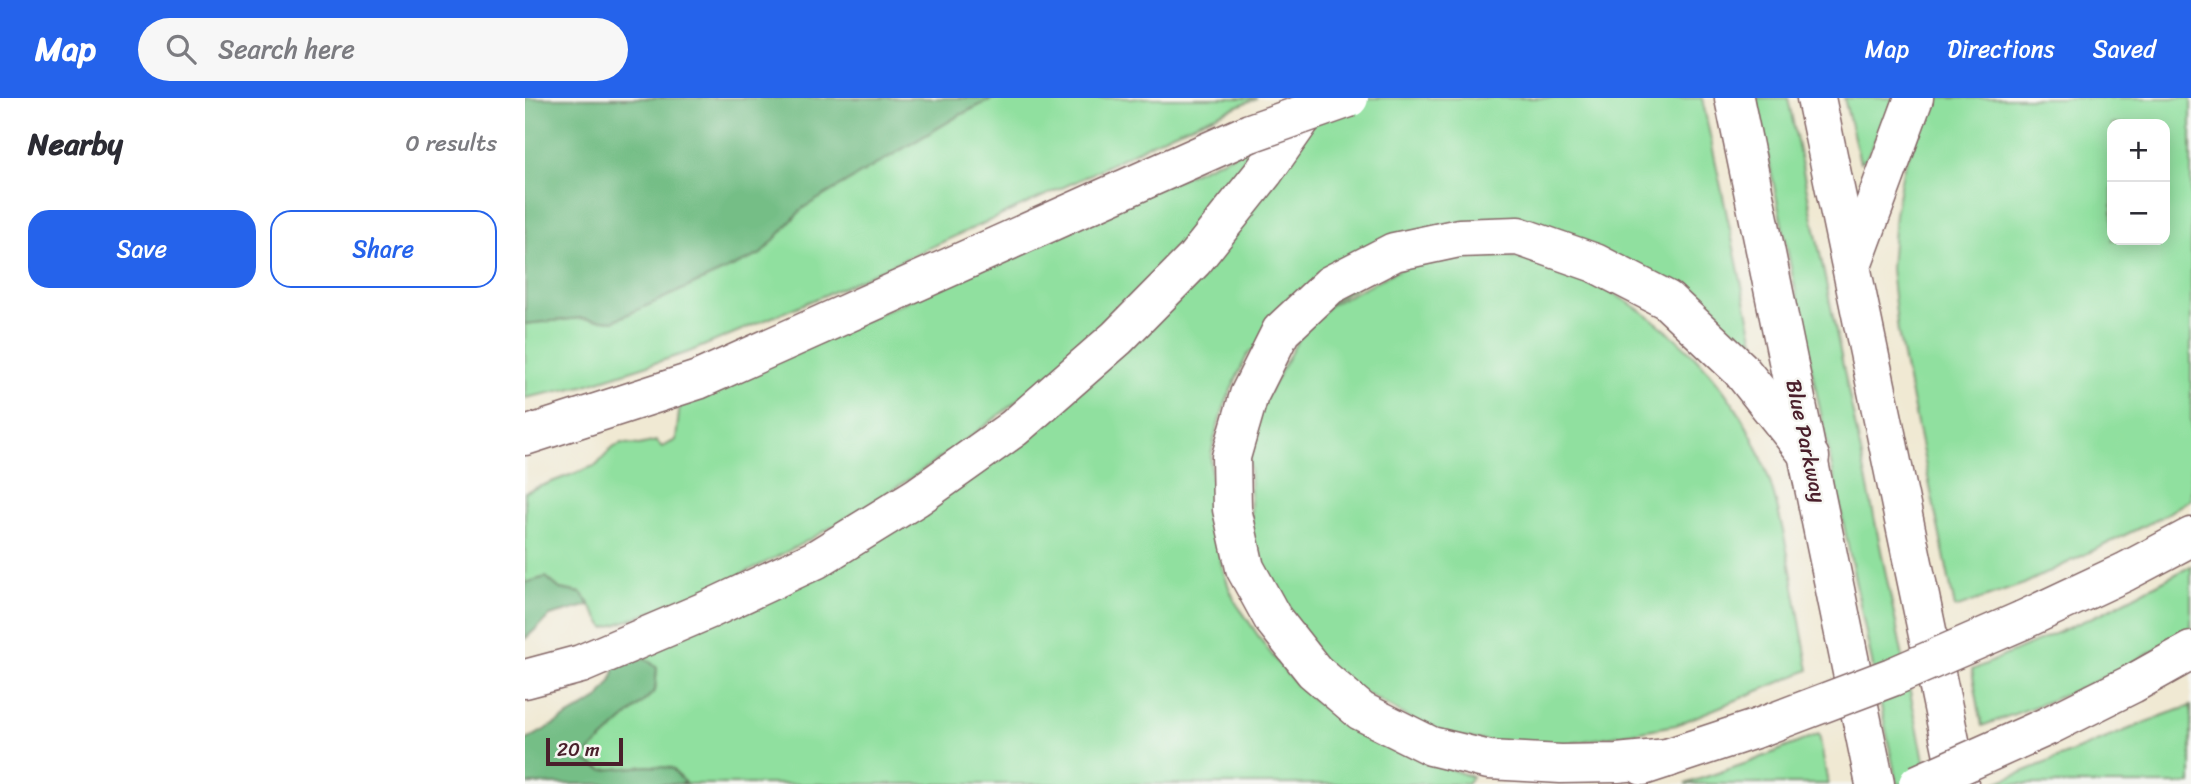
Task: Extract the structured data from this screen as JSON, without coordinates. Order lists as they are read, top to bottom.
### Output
{
  "streets": {
    "highway": ["Blue Parkway"]
  },
  "scale_bar": "20 m",
  "page": {
    "header": "Map",
    "search": "Search here",
    "nav": ["Map", "Directions", "Saved"],
    "heading": ["Nearby", "0 results"],
    "map_buttons": ["+", "−"],
    "buttons": ["Save", "Share"],
    "scale": "20 m"
  }
}
